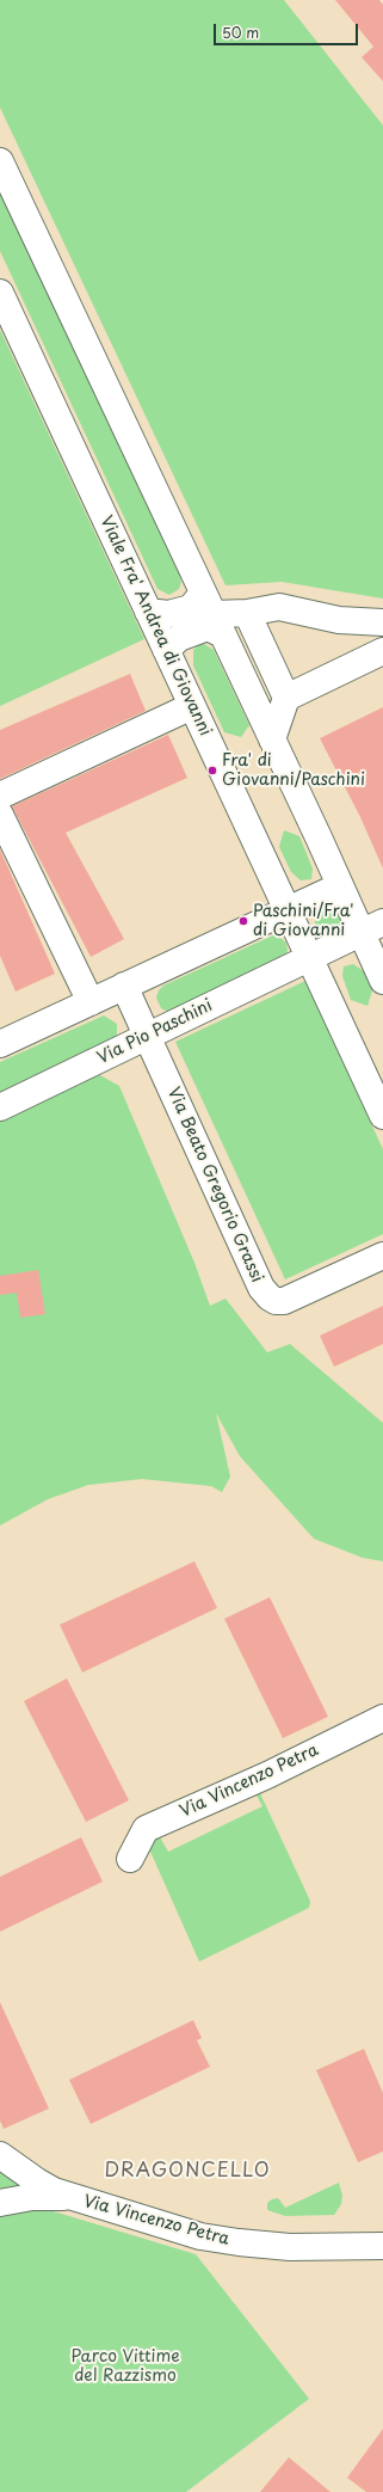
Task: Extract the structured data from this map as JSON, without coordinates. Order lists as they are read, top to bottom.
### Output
{
  "streets": {
    "street": [
      "Viale Fra' Andrea di Giovanni",
      "Via Pio Paschini",
      "Via Beato Gregorio Grassi",
      "Via Vincenzo Petra"
    ]
  },
  "crossings": [
    ["Viale Fra' Andrea di Giovanni", "Via Pio Paschini"],
    ["Via Pio Paschini", "Via Beato Gregorio Grassi"]
  ],
  "districts": ["DRAGONCELLO"],
  "parks": ["Parco Vittime del Razzismo"],
  "places": ["Fra' di Giovanni/Paschini", "Paschini/Fra' di Giovanni"],
  "scale_bar": "50 m"
}
